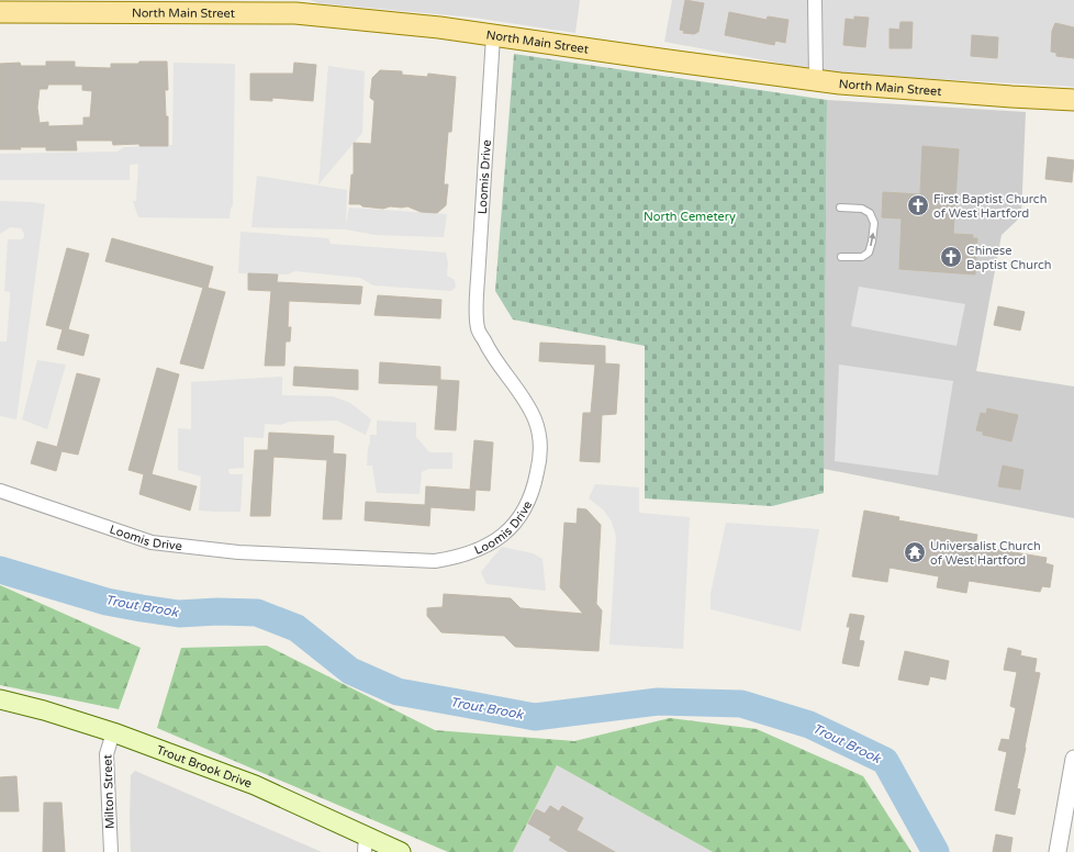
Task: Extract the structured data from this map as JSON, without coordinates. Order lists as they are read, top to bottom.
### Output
{
  "streets": {
    "main road": ["North Main Street", "Trout Brook Drive"],
    "street": ["Loomis Drive", "Milton Street"]
  },
  "crossings": [
    ["North Main Street", "Loomis Drive"],
    ["Trout Brook Drive", "Milton Street"]
  ],
  "water": ["Trout Brook"],
  "parks": ["North Cemetery"],
  "places": {
    "church": ["First Baptist Church of West Hartford", "Chinese Baptist Church"],
    "temple": ["Universalist Church of West Hartford"]
  }
}
